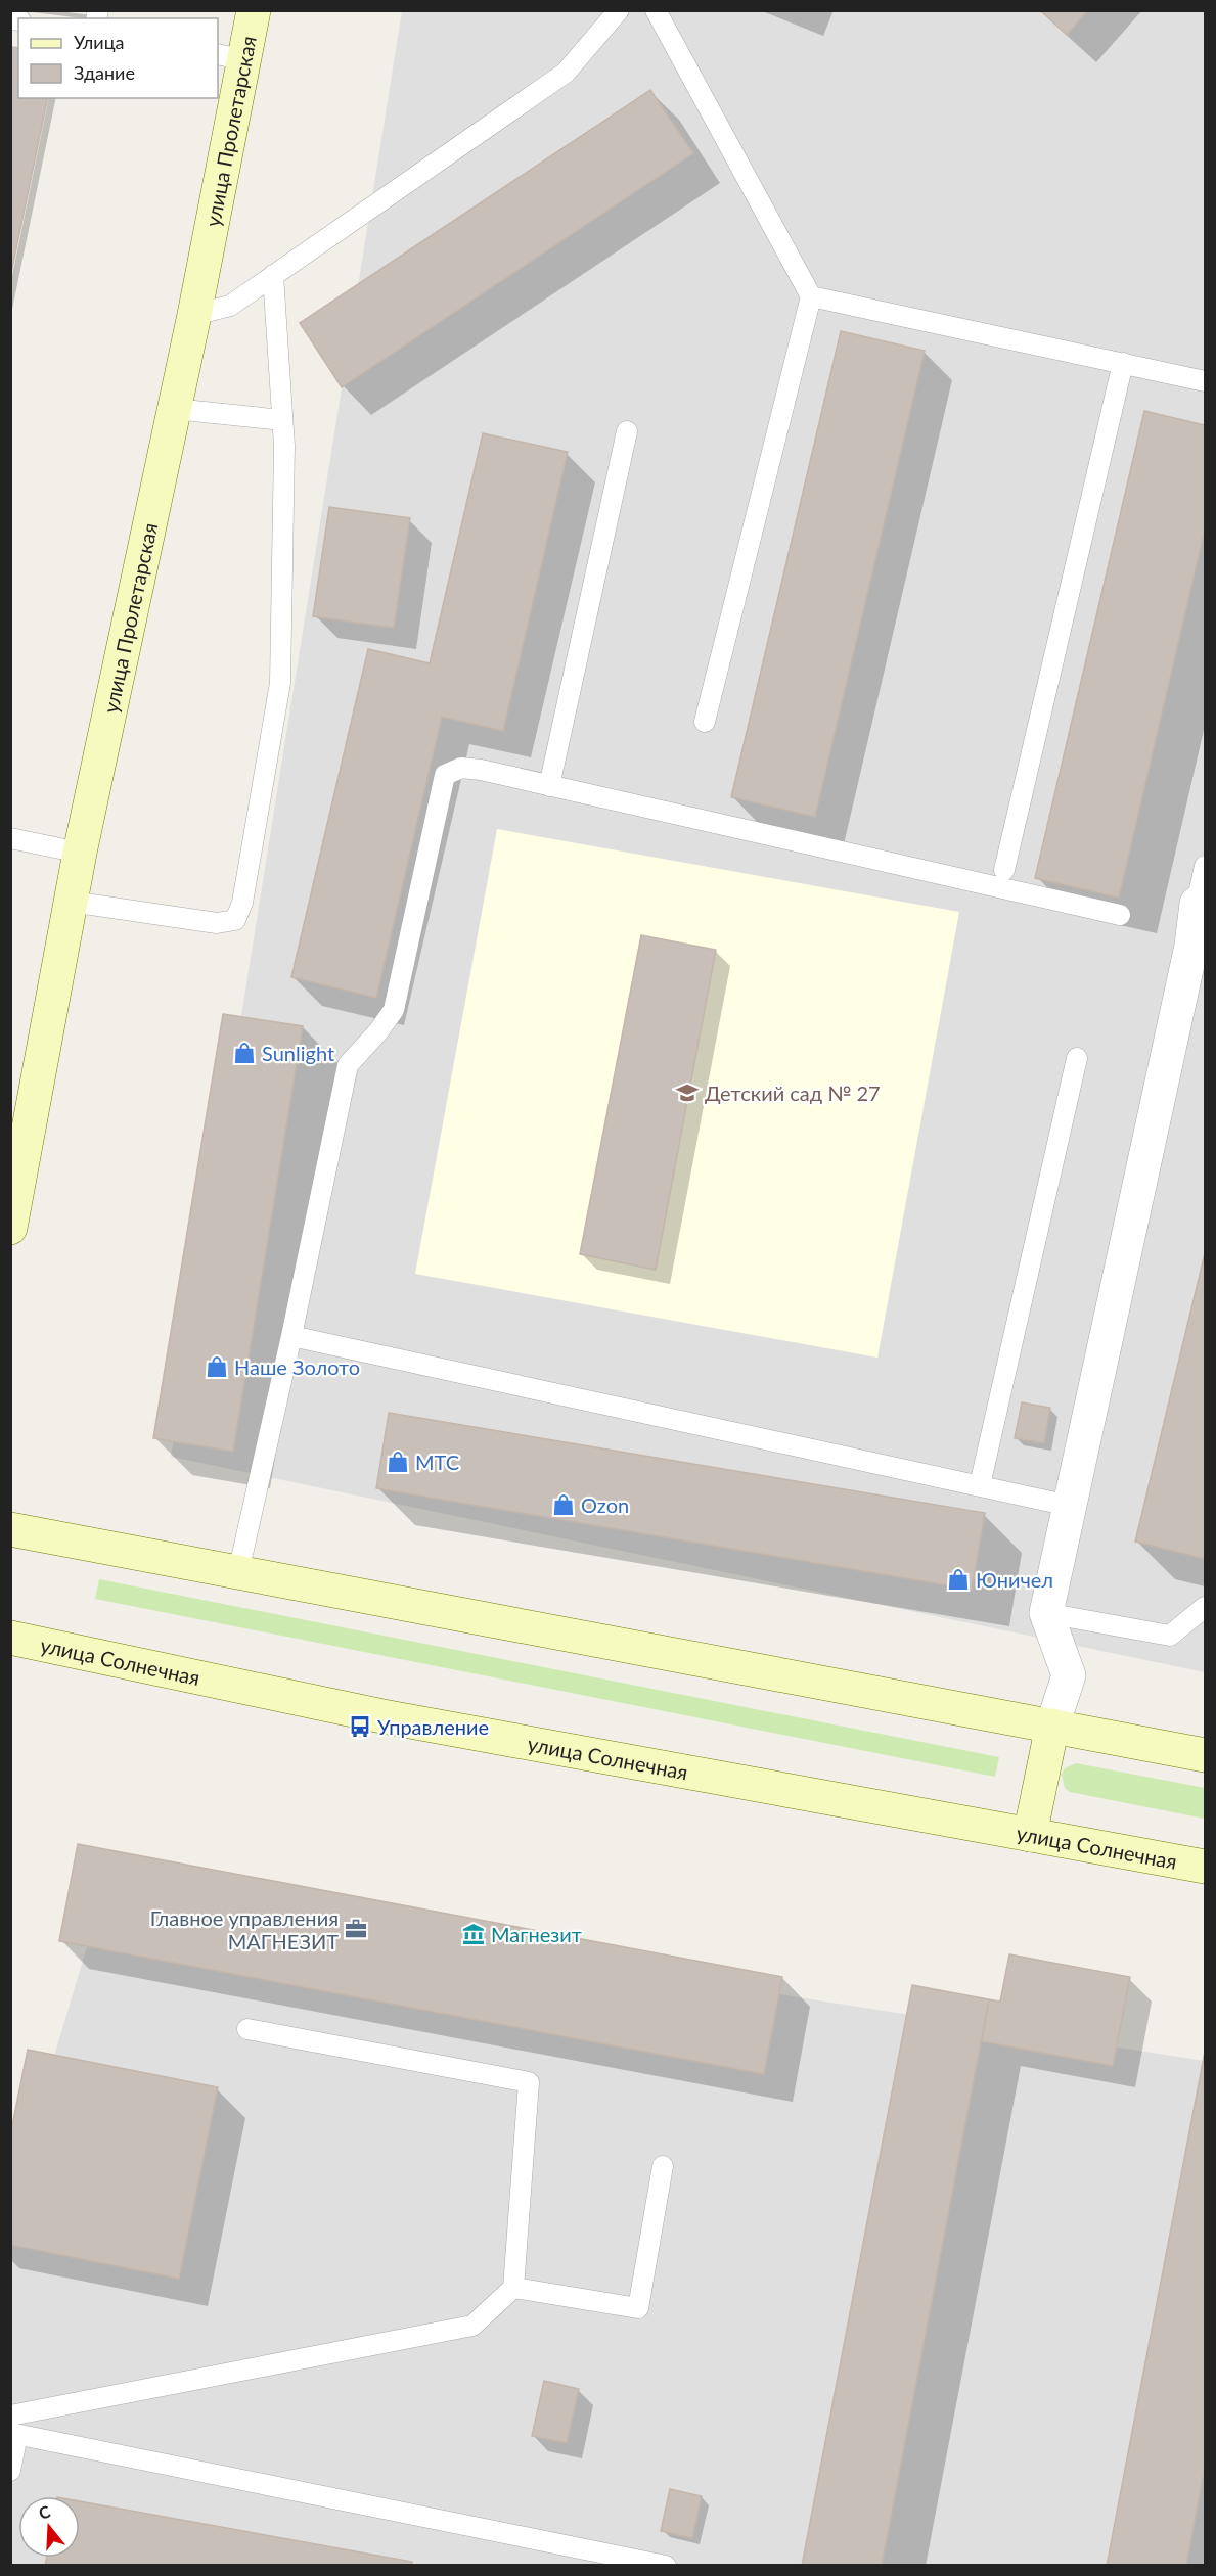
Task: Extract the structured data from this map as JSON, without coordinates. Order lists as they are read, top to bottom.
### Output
{
  "streets": {
    "main road": ["улица Пролетарская", "улица Солнечная"]
  },
  "places": {
    "shop": [
      "Sunlight",
      "Наше Золото",
      "МТС",
      "Ozon",
      "Юничел"
    ],
    "school or university": ["Детский сад № 27"],
    "bus stop": ["Управление"],
    "office": ["Главное управления МАГНЕЗИТ"],
    "museum": ["Магнезит"]
  },
  "legend": ["Улица", "Здание"],
  "north": "top"
}
